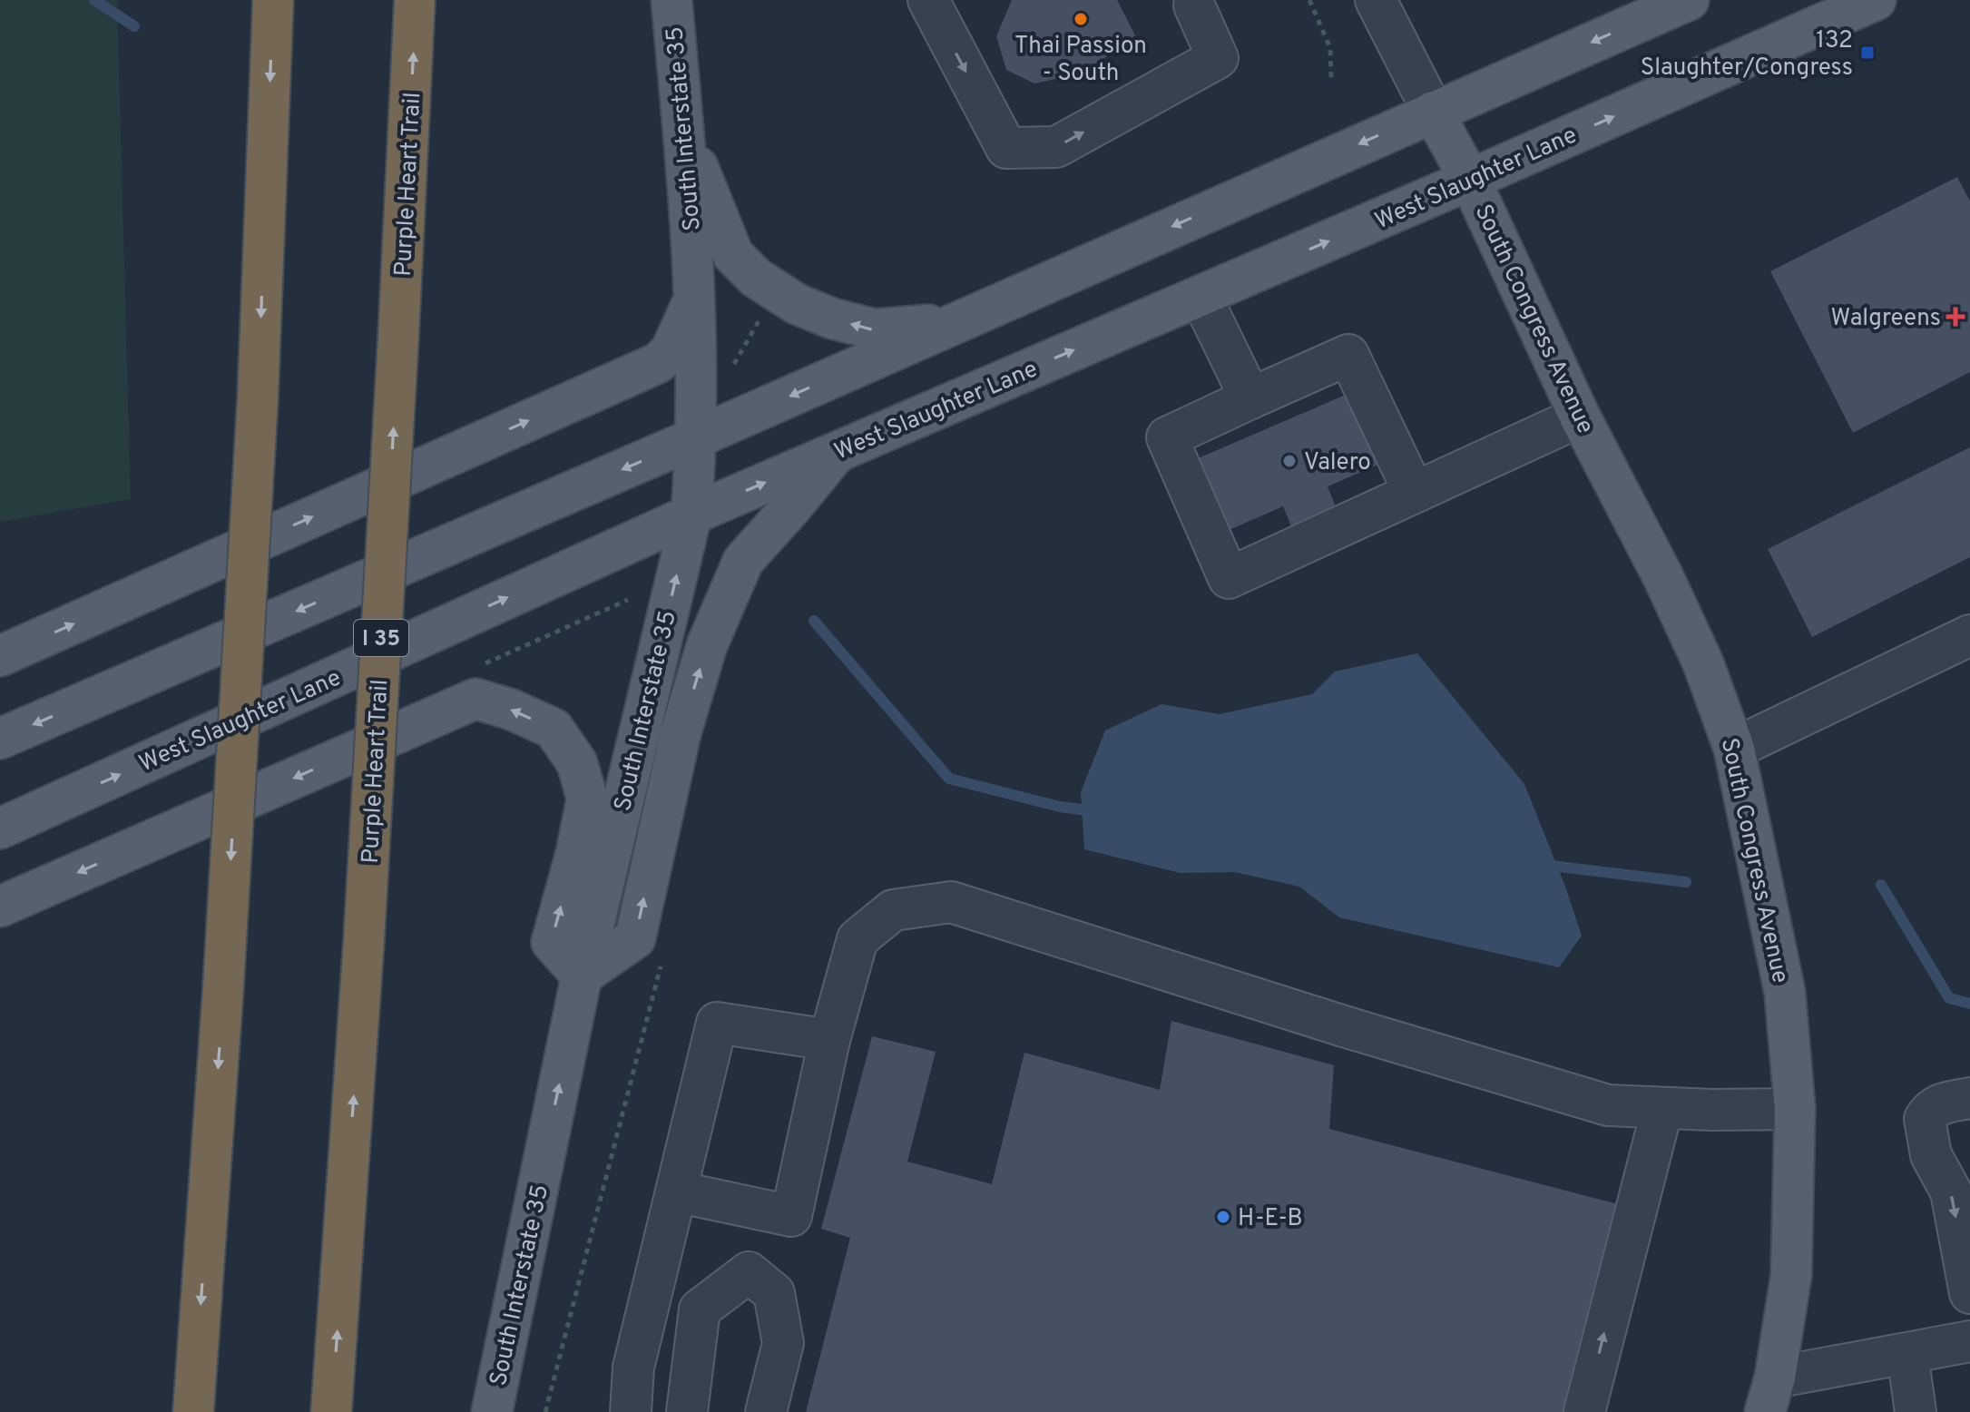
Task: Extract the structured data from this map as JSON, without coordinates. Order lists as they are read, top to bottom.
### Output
{
  "streets": {
    "highway": ["Purple Heart Trail", "I 35"],
    "main road": ["South Interstate 35", "West Slaughter Lane", "South Congress Avenue"]
  },
  "crossings": [
    ["South Interstate 35", "West Slaughter Lane"],
    ["West Slaughter Lane", "South Congress Avenue"]
  ],
  "places": {
    "other": ["Thai Passion - South", "Valero", "H-E-B"],
    "transit": ["132 Slaughter/Congress"],
    "health": ["Walgreens"]
  }
}
